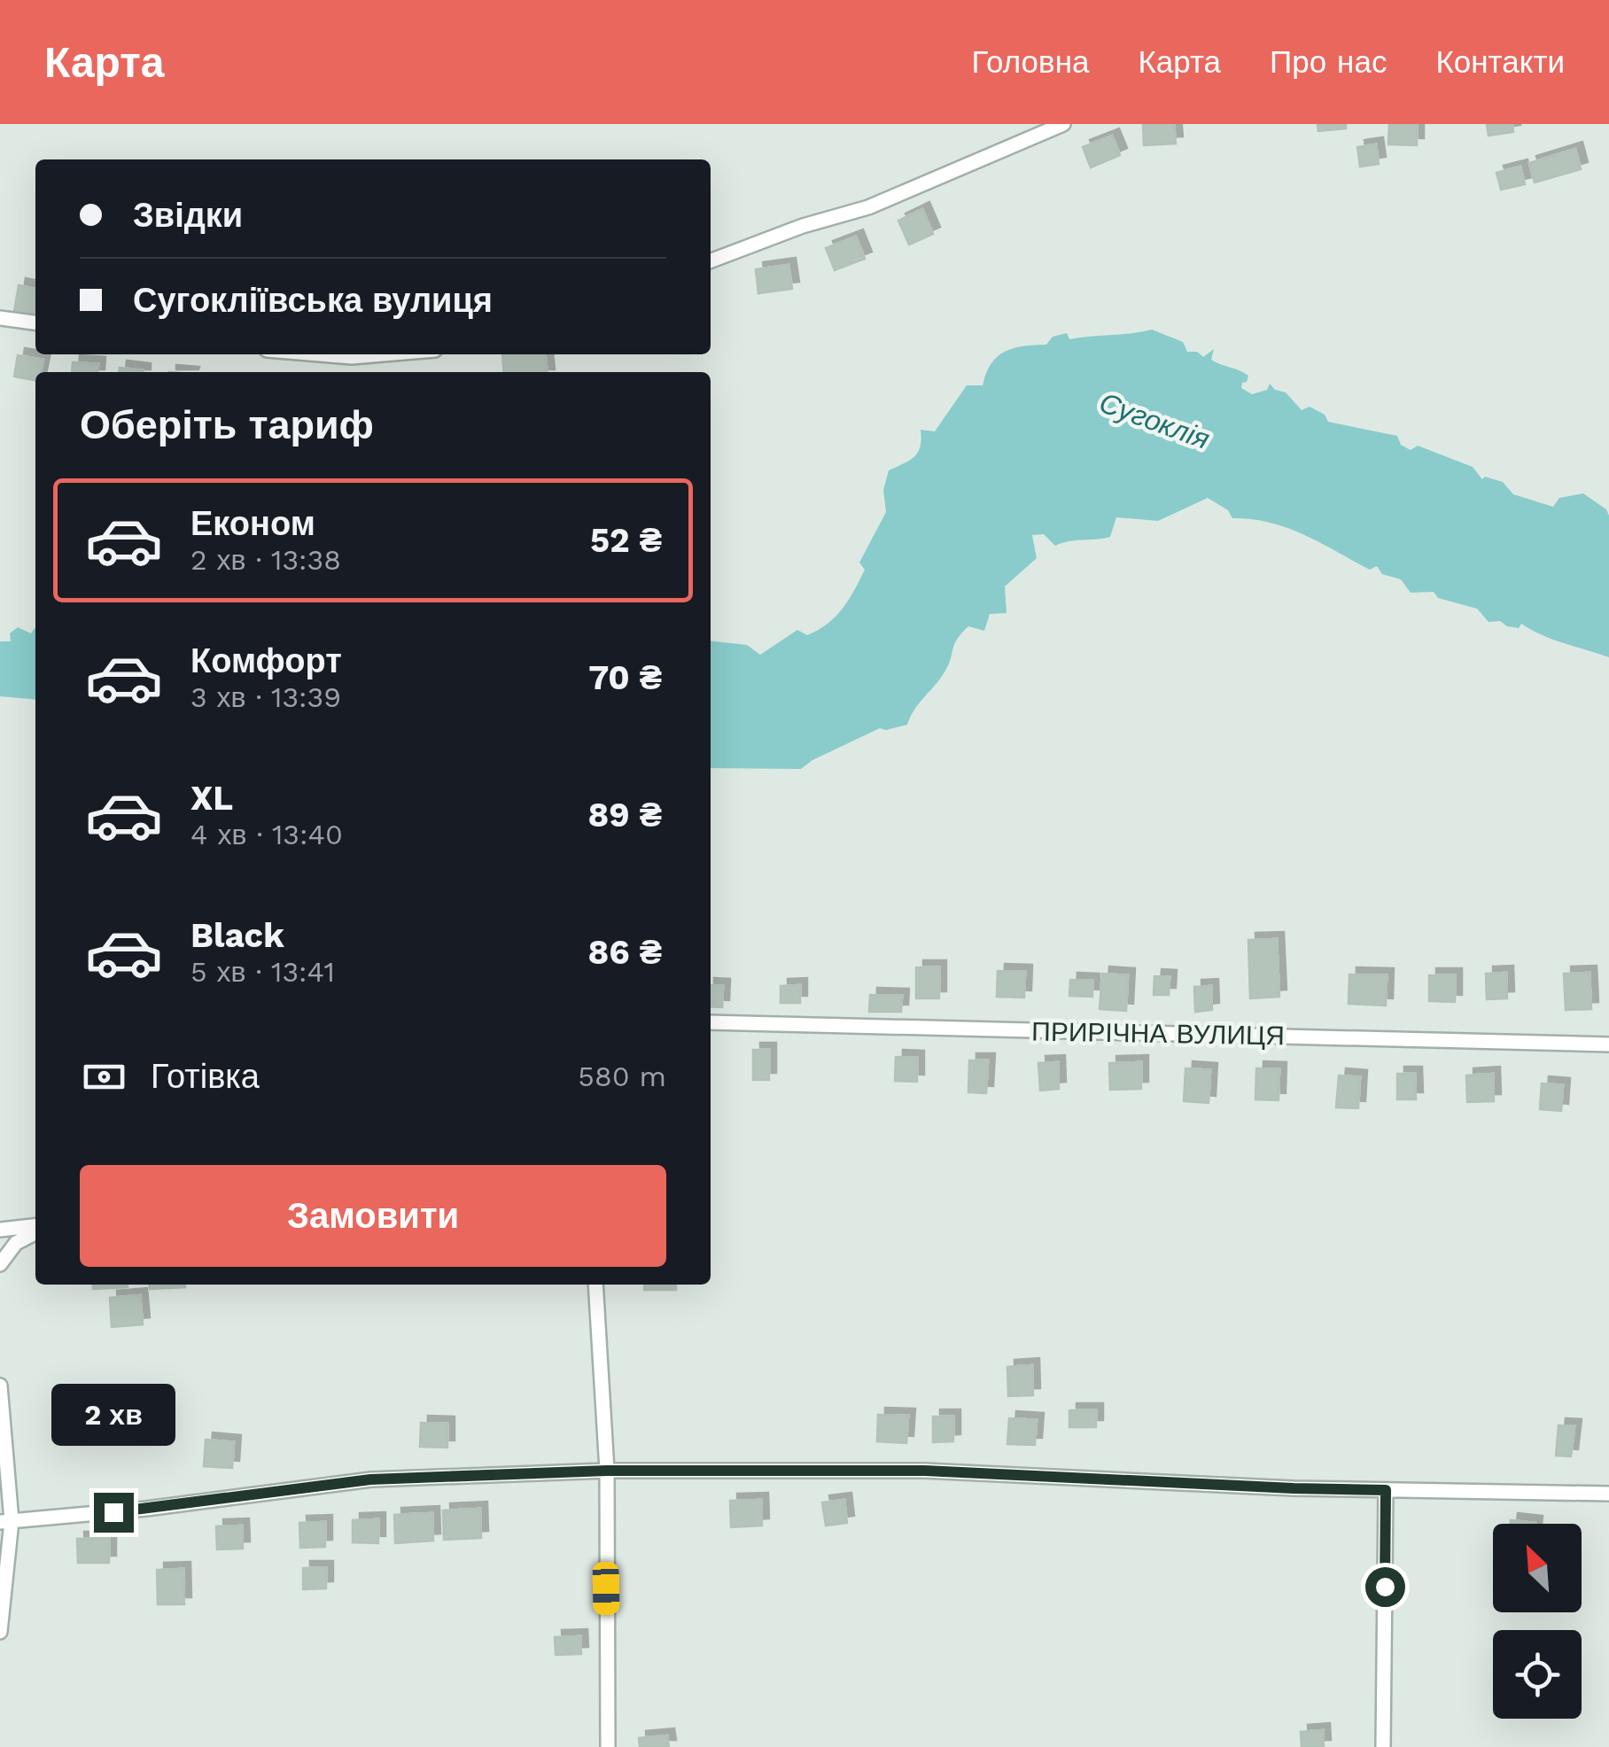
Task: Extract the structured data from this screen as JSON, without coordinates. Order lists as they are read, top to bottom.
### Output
{
  "streets": {
    "street": ["ПРИРІЧНА ВУЛИЦЯ"]
  },
  "water": ["Сугоклія"],
  "north": "top left",
  "page": {
    "header": "Карта",
    "nav": [
      "Головна",
      "Карта",
      "Про нас",
      "Контакти"
    ],
    "banner": ["Звідки", "Сугокліївська вулиця"],
    "heading": "Оберіть тариф",
    "list": [
      {
        "name": "Економ",
        "note": "2 хв · 13:38",
        "value": "52 ₴"
      },
      {
        "name": "Комфорт",
        "note": "3 хв · 13:39",
        "value": "70 ₴"
      },
      {
        "name": "XL",
        "note": "4 хв · 13:40",
        "value": "89 ₴"
      },
      {
        "name": "Black",
        "note": "5 хв · 13:41",
        "value": "86 ₴"
      }
    ],
    "pay": ["Готівка", "580 m"],
    "buttons": "Замовити",
    "bubble": "2 хв"
  }
}
